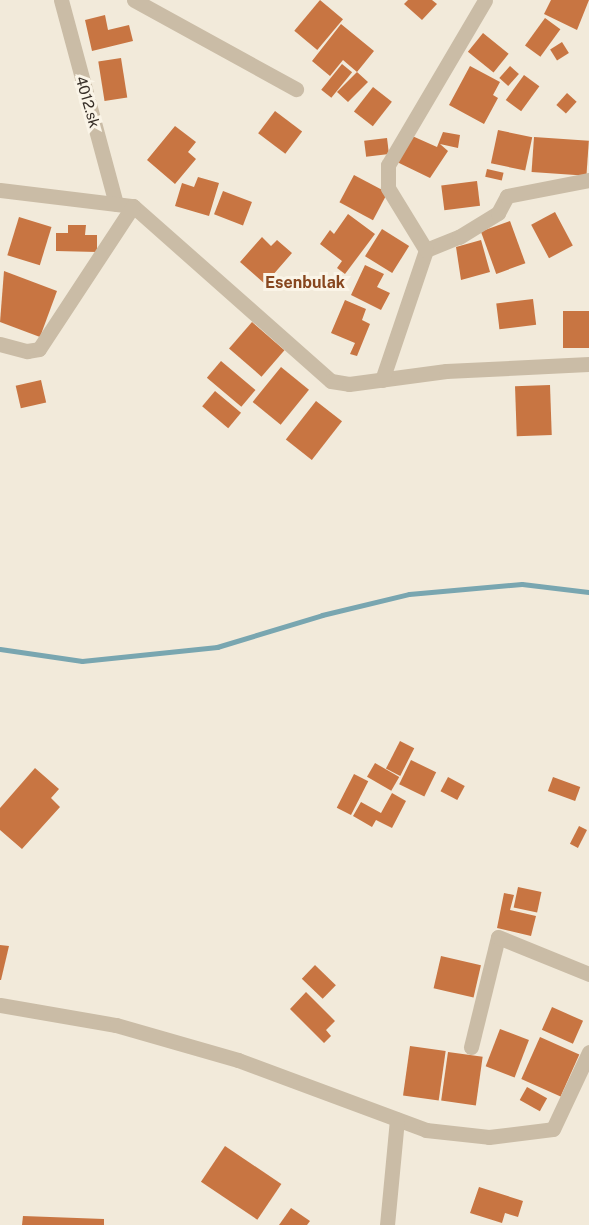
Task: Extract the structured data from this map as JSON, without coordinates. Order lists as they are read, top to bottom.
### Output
{
  "streets": {
    "street": ["4012.sk"]
  },
  "districts": ["Esenbulak"]
}
